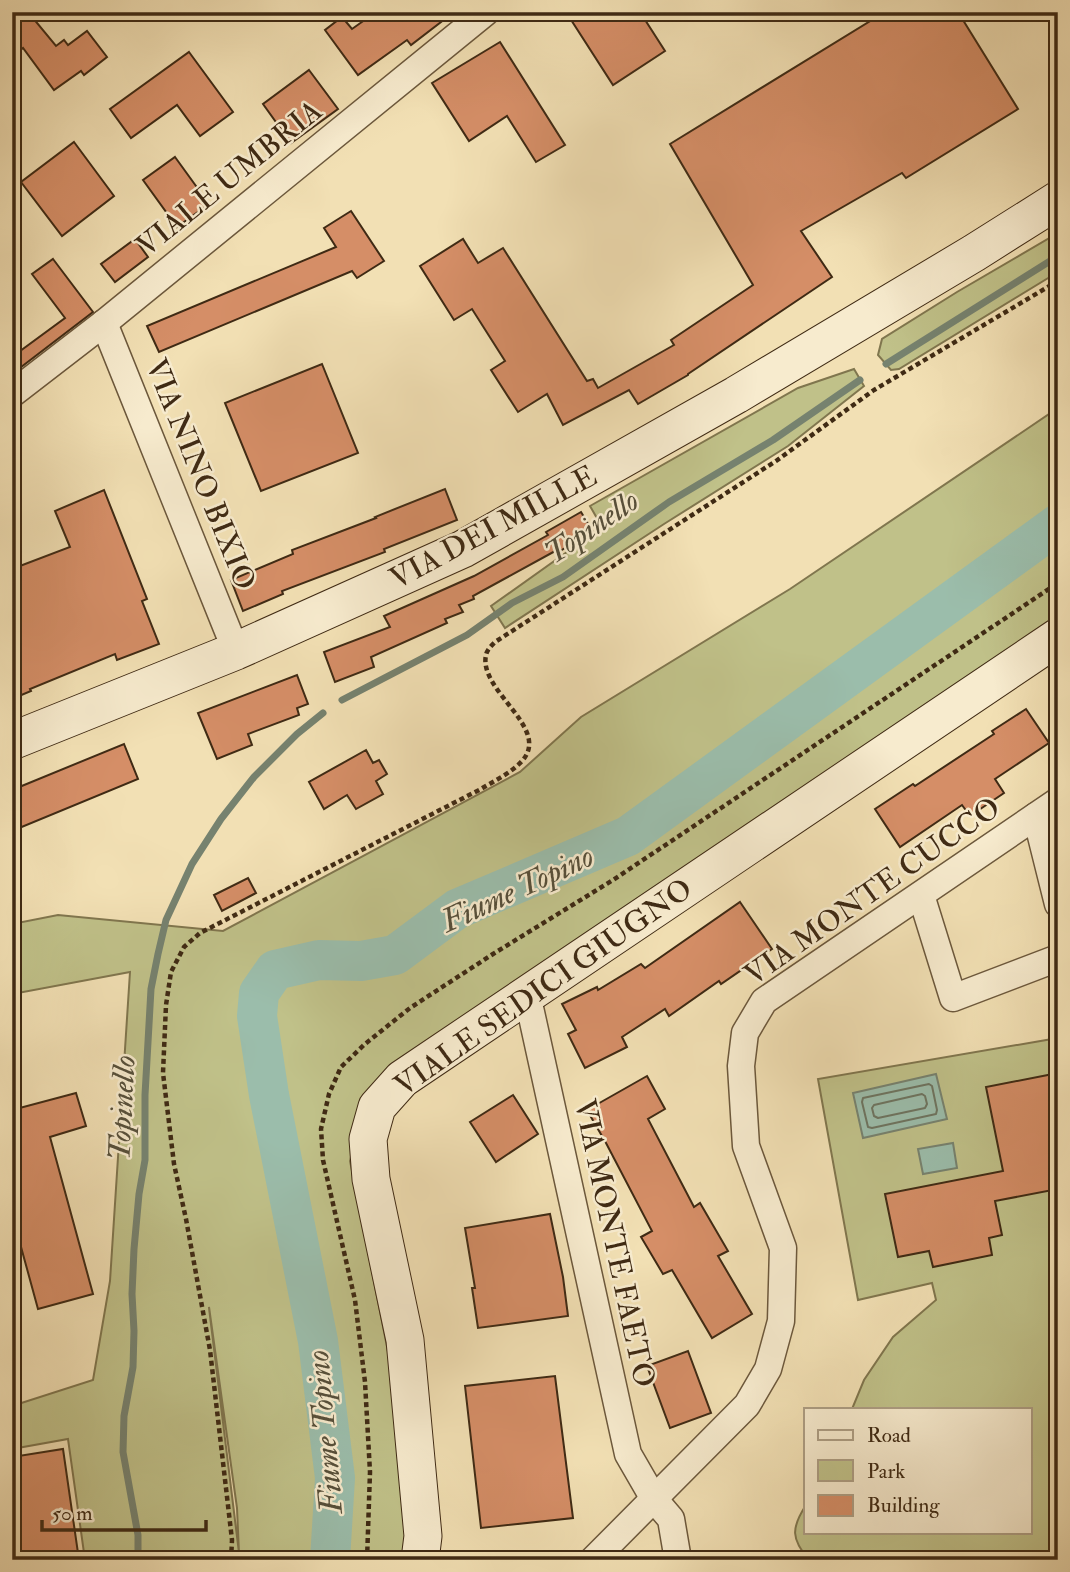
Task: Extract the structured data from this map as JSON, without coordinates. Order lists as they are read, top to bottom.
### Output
{
  "streets": {
    "street": [
      "VIALE UMBRIA",
      "VIA NINO BIXIO",
      "VIA DEI MILLE",
      "VIA MONTE CUCCO",
      "VIALE SEDICI GIUGNO",
      "VIA MONTE FAETO"
    ]
  },
  "crossings": [
    ["VIALE UMBRIA", "VIA NINO BIXIO"],
    ["VIA NINO BIXIO", "VIA DEI MILLE"],
    ["VIA MONTE CUCCO", "VIA MONTE FAETO"],
    ["VIALE SEDICI GIUGNO", "VIA MONTE FAETO"]
  ],
  "water": ["Topinello", "Fiume Topino"],
  "legend": ["Road", "Park", "Building"],
  "scale_bar": "50 m"
}
